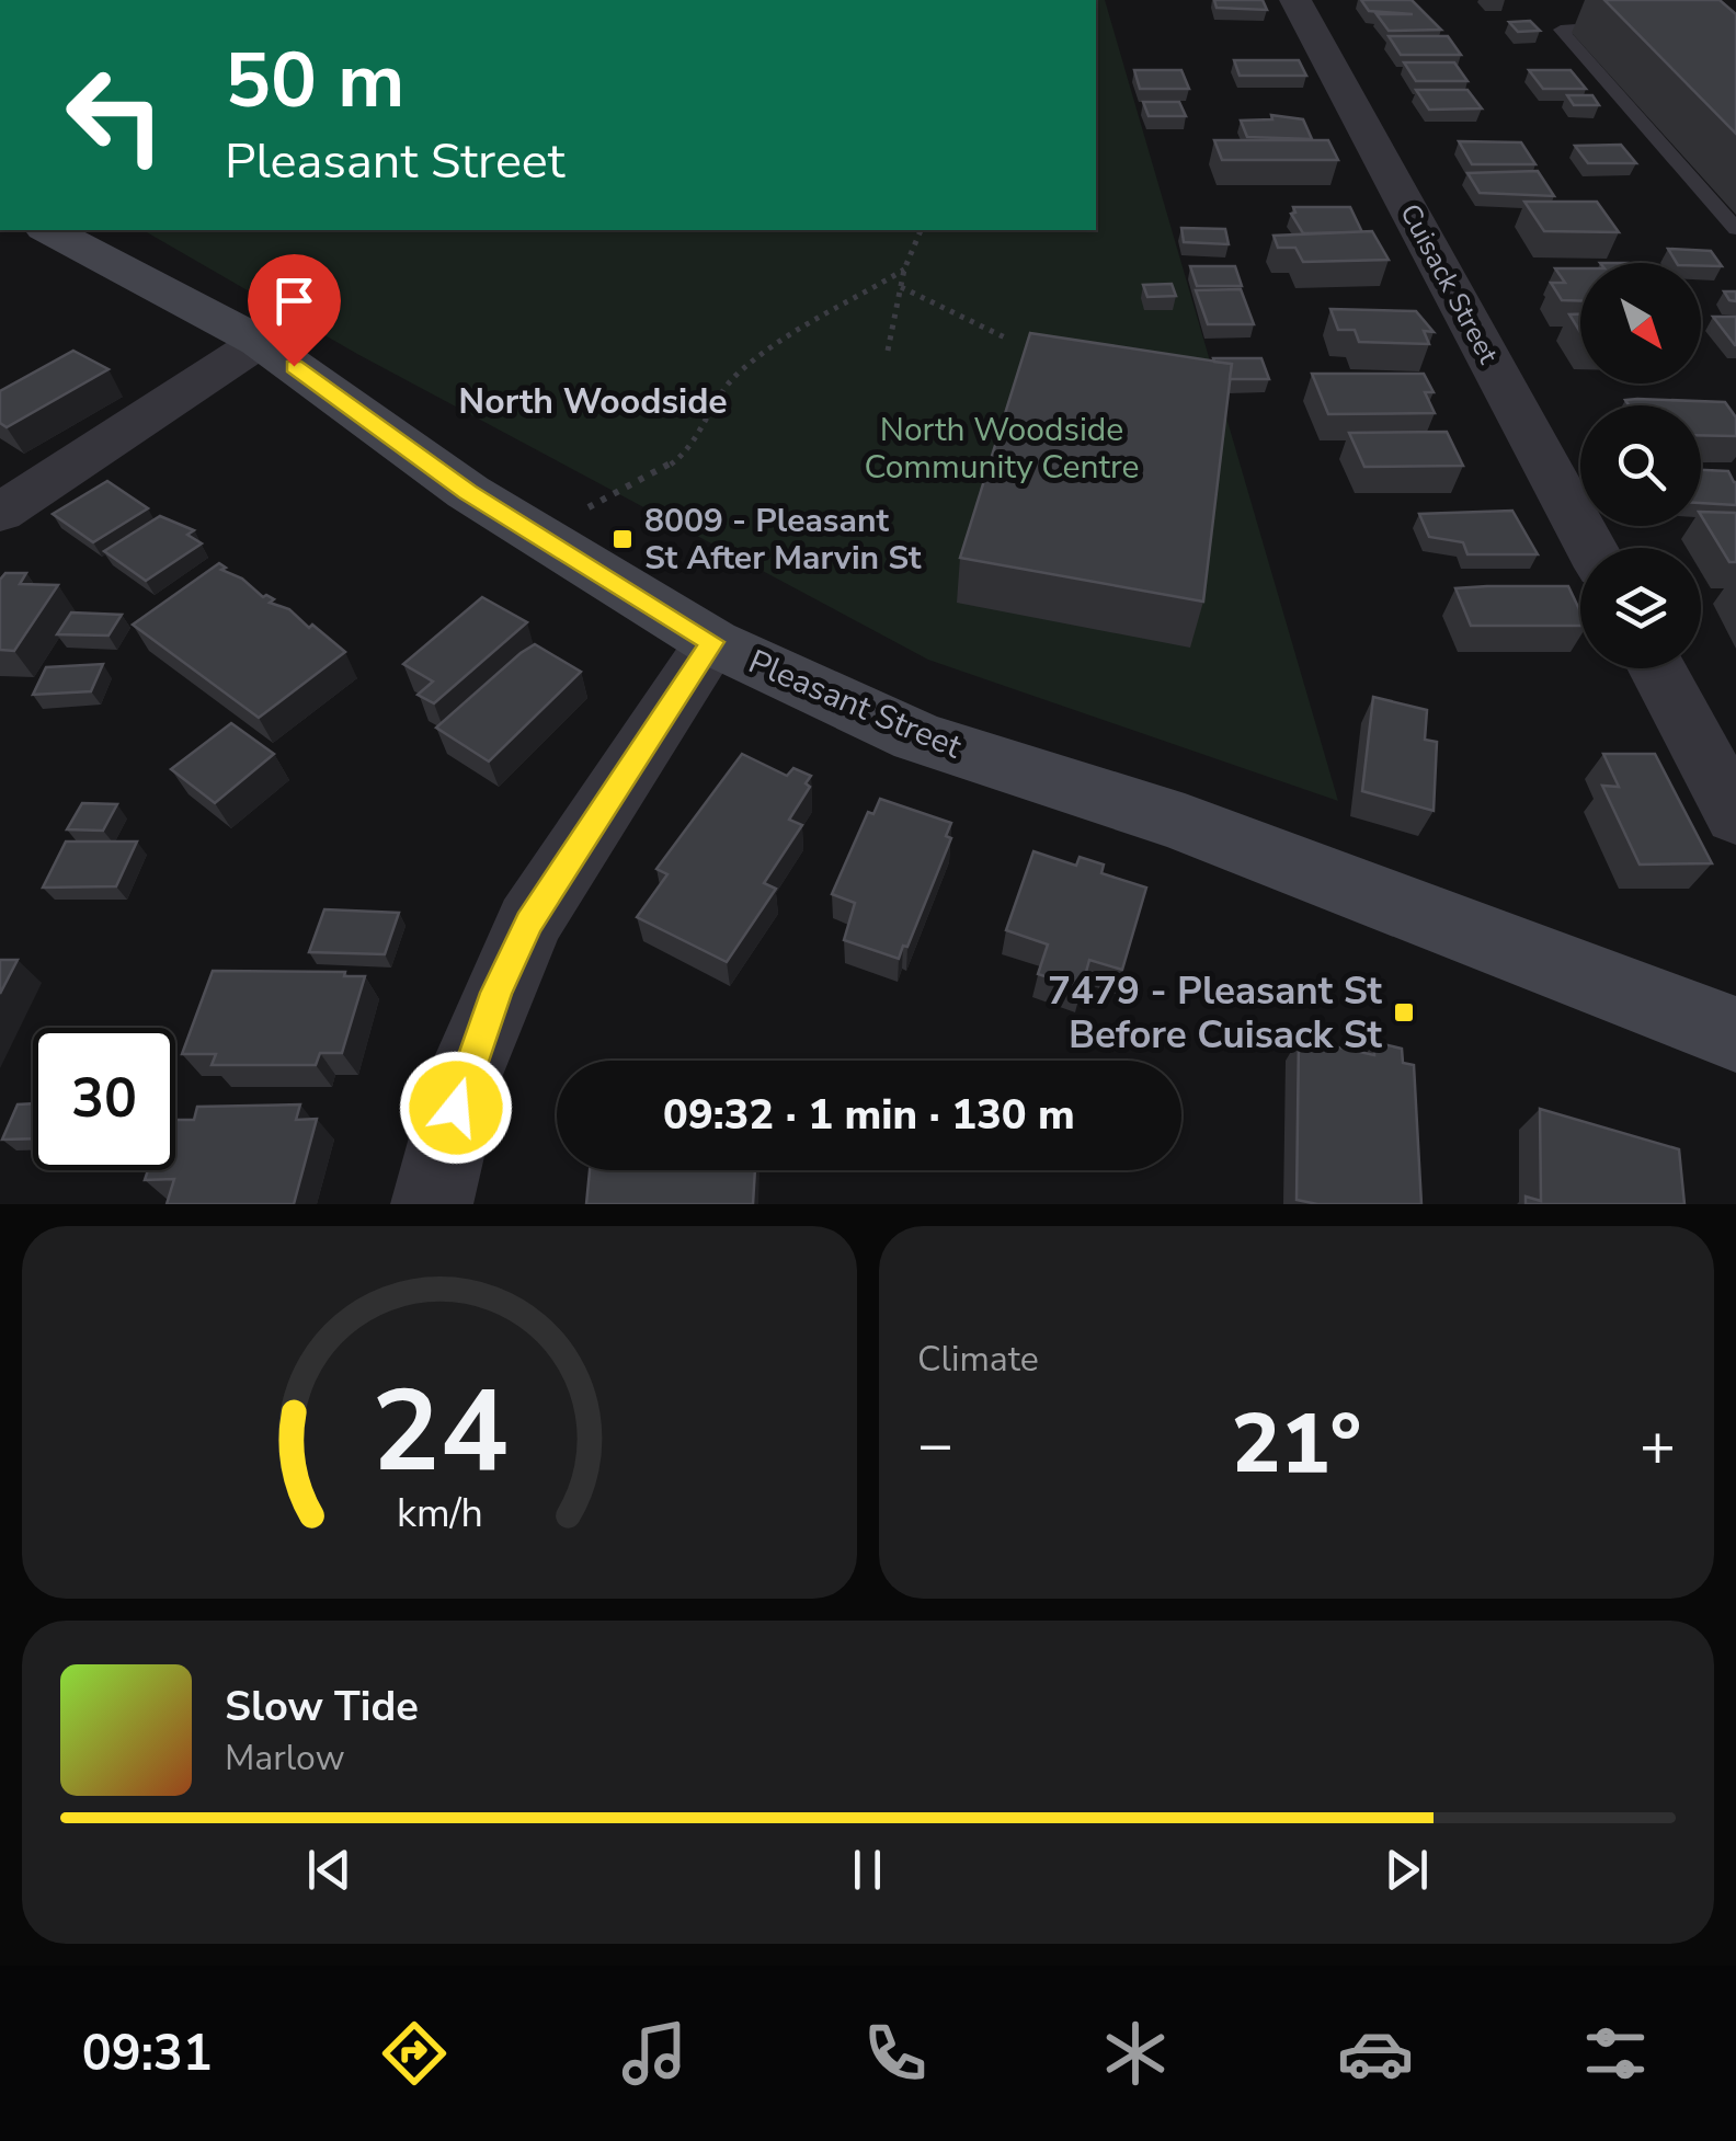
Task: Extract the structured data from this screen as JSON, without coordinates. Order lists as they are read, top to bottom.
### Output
{
  "streets": {
    "main road": ["Pleasant Street"],
    "street": ["Cuisack Street"]
  },
  "districts": ["North Woodside"],
  "parks": ["North Woodside Community Centre"],
  "places": {
    "transit": ["8009 - Pleasant St After Marvin St", "7479 - Pleasant St Before Cuisack St"]
  },
  "north": "bottom right",
  "page": {
    "turn": ["50 m", "Pleasant Street"],
    "limit": "30",
    "trip": "09:32 · 1 min · 130 m",
    "tile": "Climate",
    "heat": ["−", "21°", "+"],
    "song": ["Slow Tide", "Marlow"],
    "tabs": "09:31",
    "gauge": ["24", "km/h"]
  }
}
